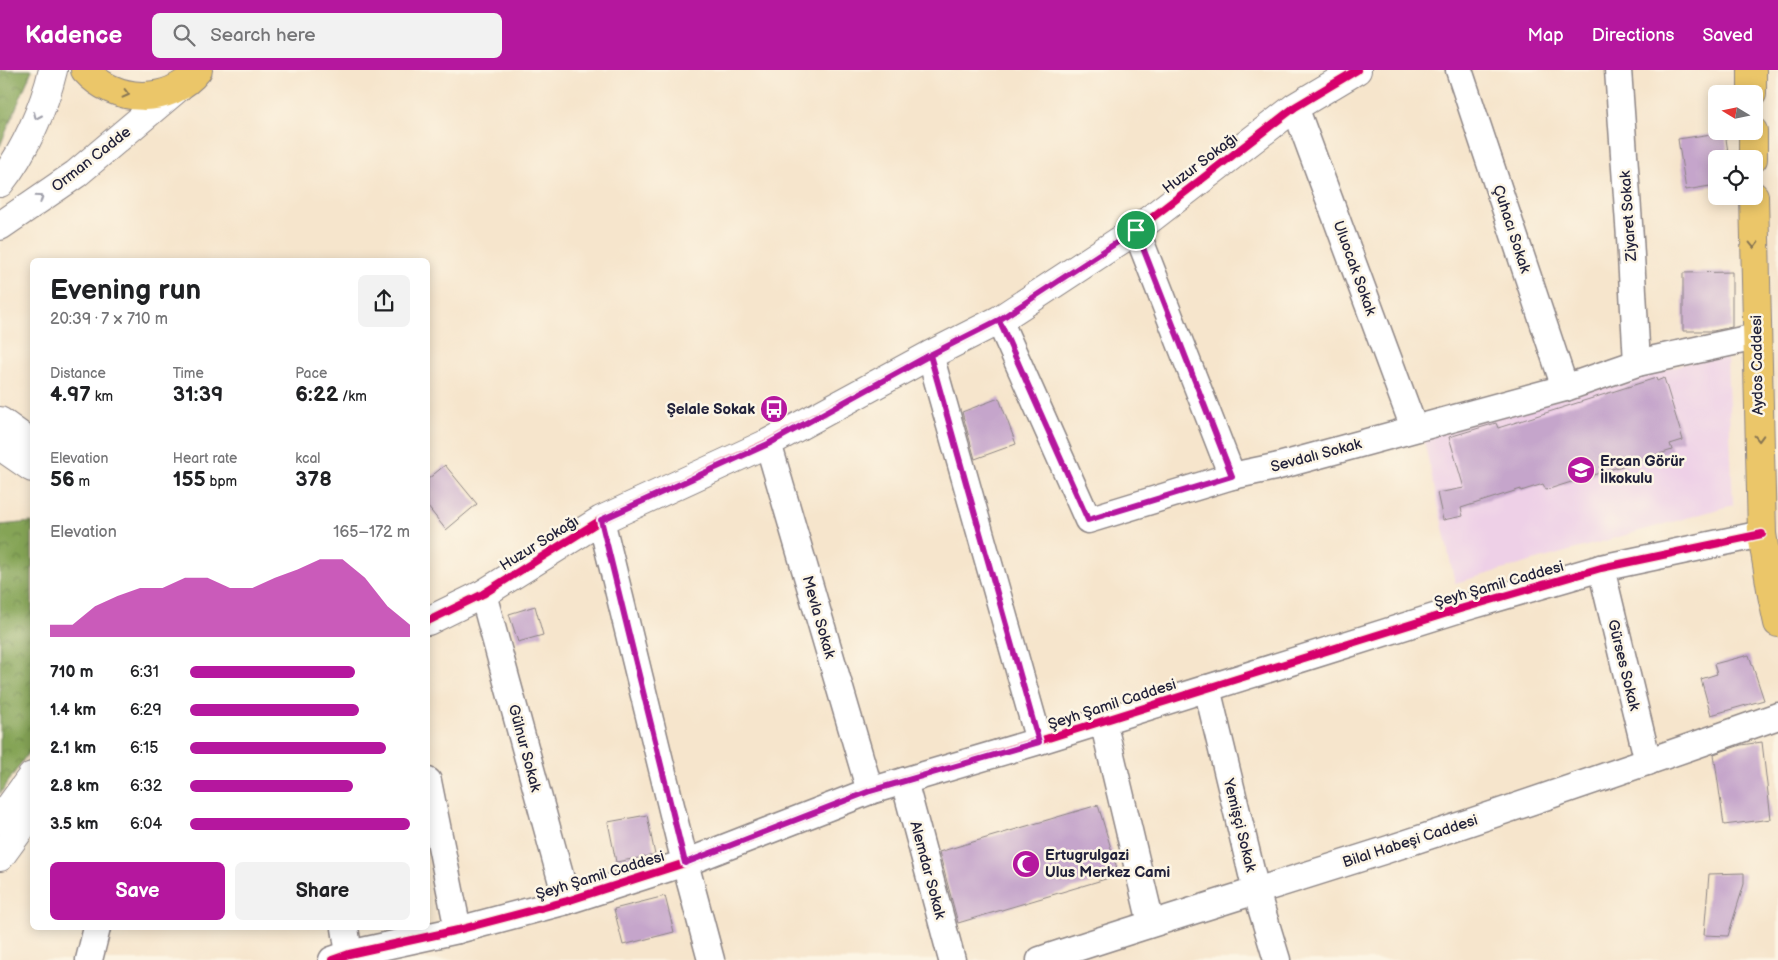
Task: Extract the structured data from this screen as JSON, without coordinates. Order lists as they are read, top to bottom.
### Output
{
  "streets": {
    "main road": ["Aydos Caddesi"],
    "street": [
      "Orman Cadde",
      "Huzur Sokağı",
      "Ziyaret Sokak",
      "Çuhacı Sokak",
      "Uluocak Sokak",
      "Sevdalı Sokak",
      "Şeyh Şamil Caddesi",
      "Mevla Sokak",
      "Gürses Sokak",
      "Gülnur Sokak",
      "Yemişçi Sokak",
      "Bilal Habeşi Caddesi",
      "Alemdar Sokak"
    ]
  },
  "crossings": [
    ["Huzur Sokağı", "Uluocak Sokak"],
    ["Huzur Sokağı", "Sevdalı Sokak"],
    ["Huzur Sokağı", "Mevla Sokak"],
    ["Huzur Sokağı", "Gülnur Sokak"],
    ["Ziyaret Sokak", "Sevdalı Sokak"],
    ["Çuhacı Sokak", "Sevdalı Sokak"],
    ["Uluocak Sokak", "Sevdalı Sokak"],
    ["Aydos Caddesi", "Sevdalı Sokak"],
    ["Aydos Caddesi", "Şeyh Şamil Caddesi"],
    ["Şeyh Şamil Caddesi", "Mevla Sokak"],
    ["Şeyh Şamil Caddesi", "Gürses Sokak"],
    ["Şeyh Şamil Caddesi", "Gülnur Sokak"],
    ["Şeyh Şamil Caddesi", "Yemişçi Sokak"],
    ["Şeyh Şamil Caddesi", "Alemdar Sokak"],
    ["Gürses Sokak", "Bilal Habeşi Caddesi"],
    ["Yemişçi Sokak", "Bilal Habeşi Caddesi"]
  ],
  "one_way": ["Orman Cadde", "Aydos Caddesi"],
  "places": {
    "bus stop": ["Şelale Sokak"],
    "school or university": ["Ercan Görür İlkokulu"],
    "mosque": ["Ertugrulgazi Ulus Merkez Cami"]
  },
  "north": "left",
  "page": {
    "header": "Kadence",
    "search": "Search here",
    "nav": ["Map", "Directions", "Saved"],
    "heading": ["Evening run", "20:39 · 7 × 710 m"],
    "stats": [
      ["Distance", "4.97 km"],
      ["Time", "31:39"],
      ["Pace", "6:22 /km"],
      ["Elevation", "56 m"],
      ["Heart rate", "155 bpm"],
      ["kcal", "378"]
    ],
    "chart": ["Elevation", "165–172 m"],
    "list": [
      {
        "name": "710 m",
        "note": "6:31"
      },
      {
        "name": "1.4 km",
        "note": "6:29"
      },
      {
        "name": "2.1 km",
        "note": "6:15"
      },
      {
        "name": "2.8 km",
        "note": "6:32"
      },
      {
        "name": "3.5 km",
        "note": "6:04"
      }
    ],
    "buttons": ["Save", "Share"]
  }
}
